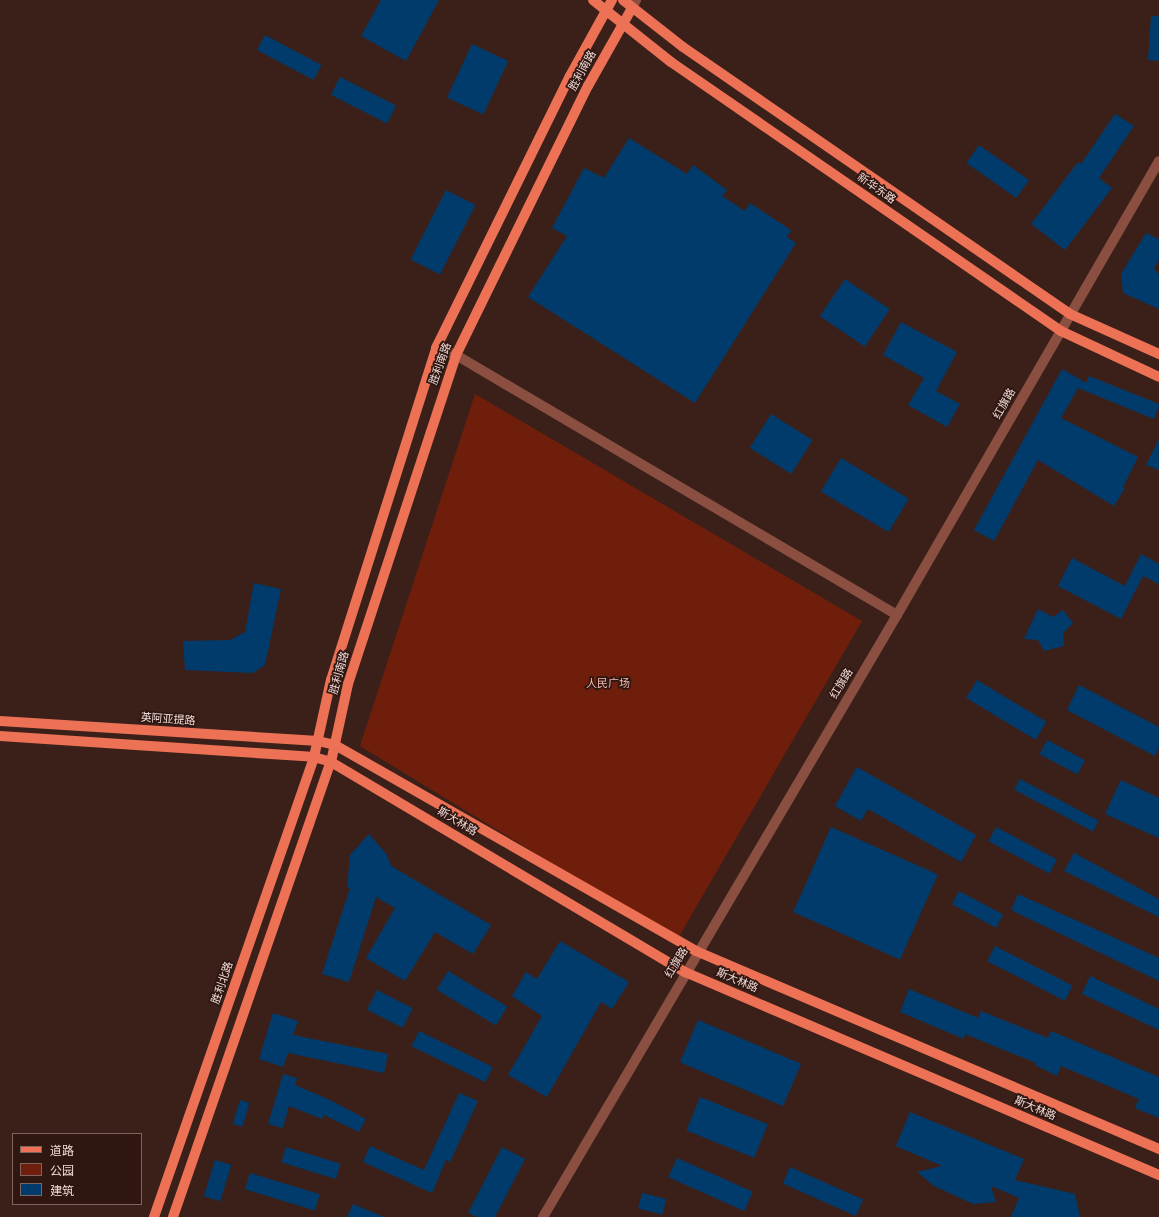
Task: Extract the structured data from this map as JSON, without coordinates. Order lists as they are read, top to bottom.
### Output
{
  "streets": {
    "main road": [
      "胜利南路",
      "新华东路",
      "英阿亚提路",
      "斯大林路",
      "胜利北路"
    ],
    "street": ["红旗路"]
  },
  "crossings": [
    ["胜利南路", "新华东路"],
    ["胜利南路", "英阿亚提路"],
    ["胜利南路", "斯大林路"],
    ["胜利南路", "胜利北路"],
    ["新华东路", "红旗路"],
    ["红旗路", "斯大林路"],
    ["英阿亚提路", "斯大林路"]
  ],
  "parks": ["人民广场"],
  "legend": ["道路", "公园", "建筑"]
}
